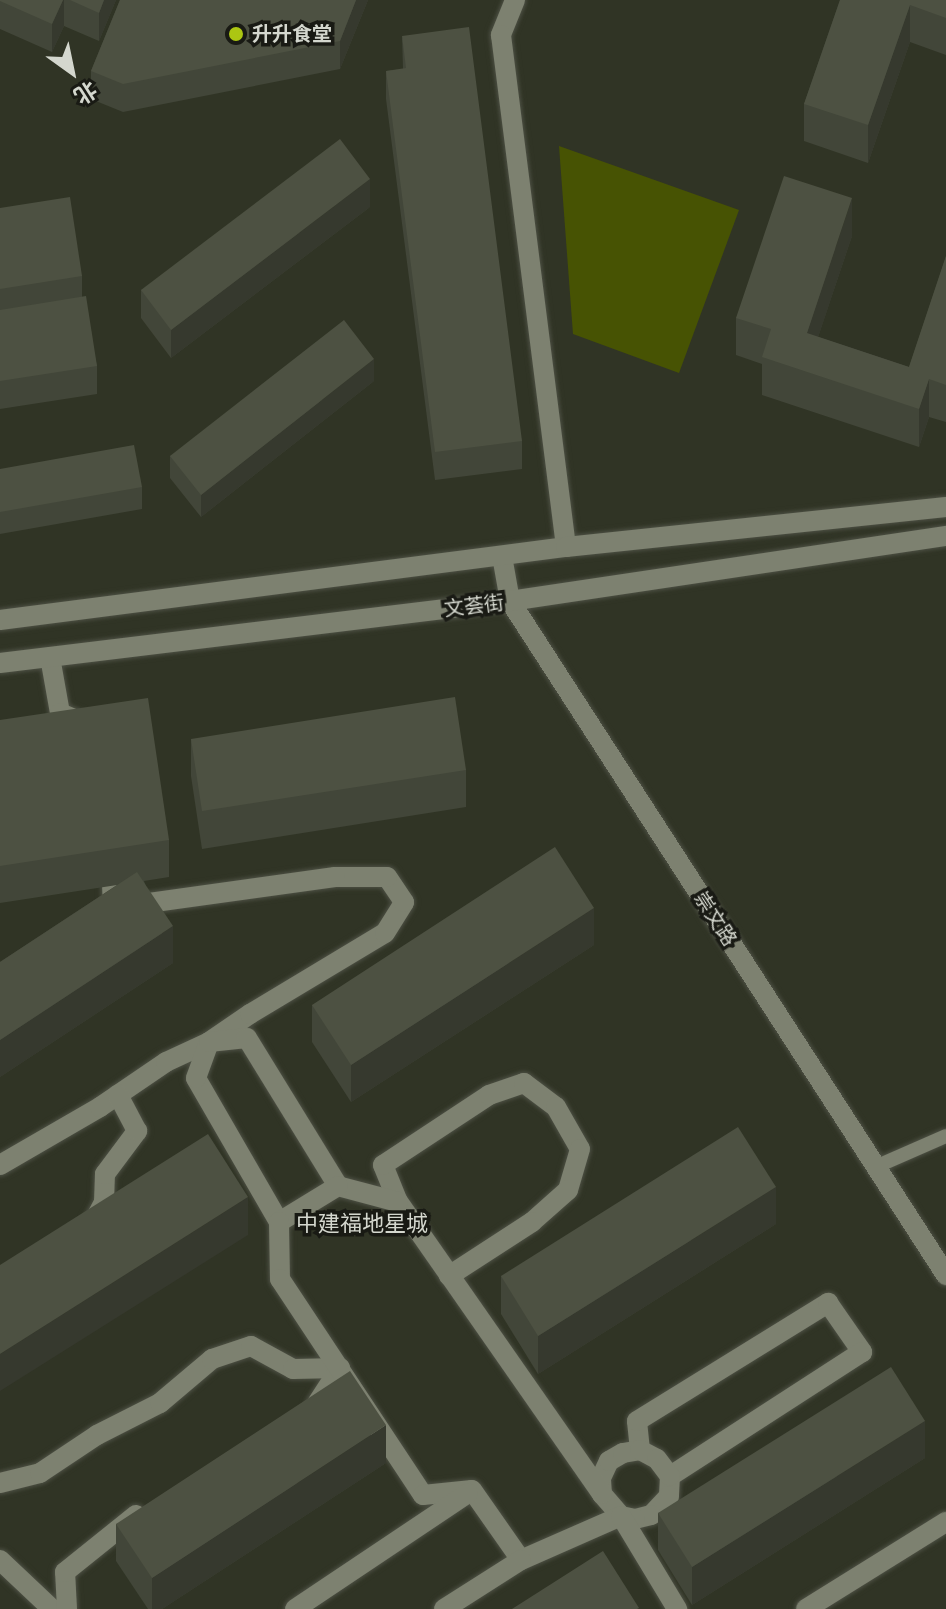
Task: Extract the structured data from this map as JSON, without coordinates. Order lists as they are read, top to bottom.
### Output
{
  "streets": {
    "street": ["文荟街", "崇文路"]
  },
  "crossings": [
    ["文荟街", "崇文路"]
  ],
  "districts": ["中建福地星城"],
  "places": ["升升食堂"],
  "north": "bottom right"
}
